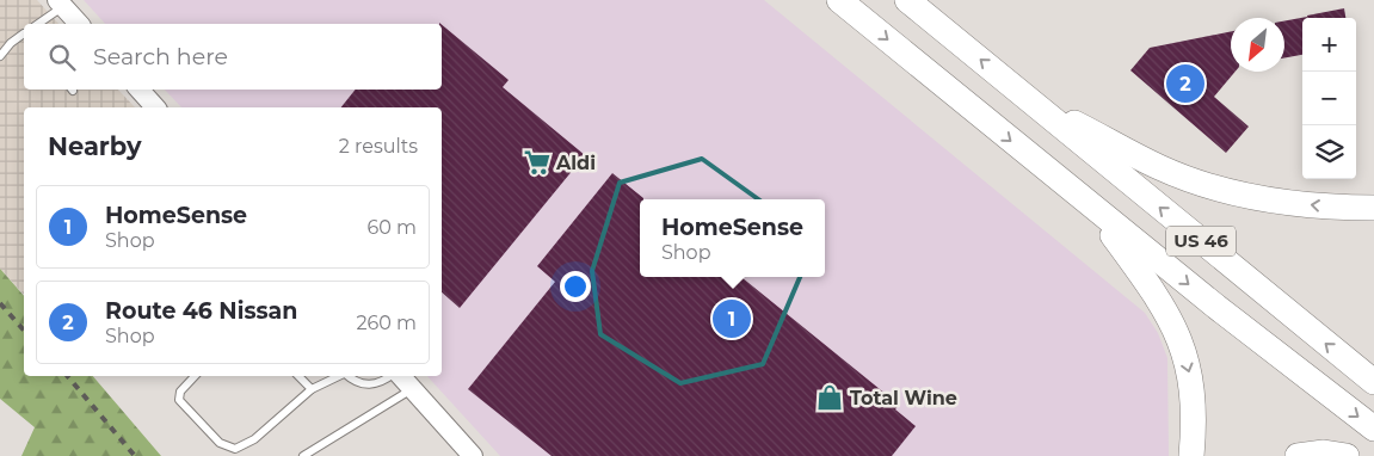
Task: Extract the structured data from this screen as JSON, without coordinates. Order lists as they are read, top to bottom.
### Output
{
  "streets": {
    "highway": ["US 46"]
  },
  "places": {
    "supermarket": ["Aldi"],
    "shop": ["Total Wine"]
  },
  "north": "bottom left",
  "page": {
    "map_buttons": ["+", "−"],
    "search": "Search here",
    "pins": ["2", "1"],
    "heading": ["Nearby", "2 results"],
    "list": [
      {
        "mark": "1",
        "name": "HomeSense",
        "note": "Shop",
        "value": "60 m"
      },
      {
        "mark": "2",
        "name": "Route 46 Nissan",
        "note": "Shop",
        "value": "260 m"
      }
    ],
    "popup": ["HomeSense", "Shop"]
  }
}
